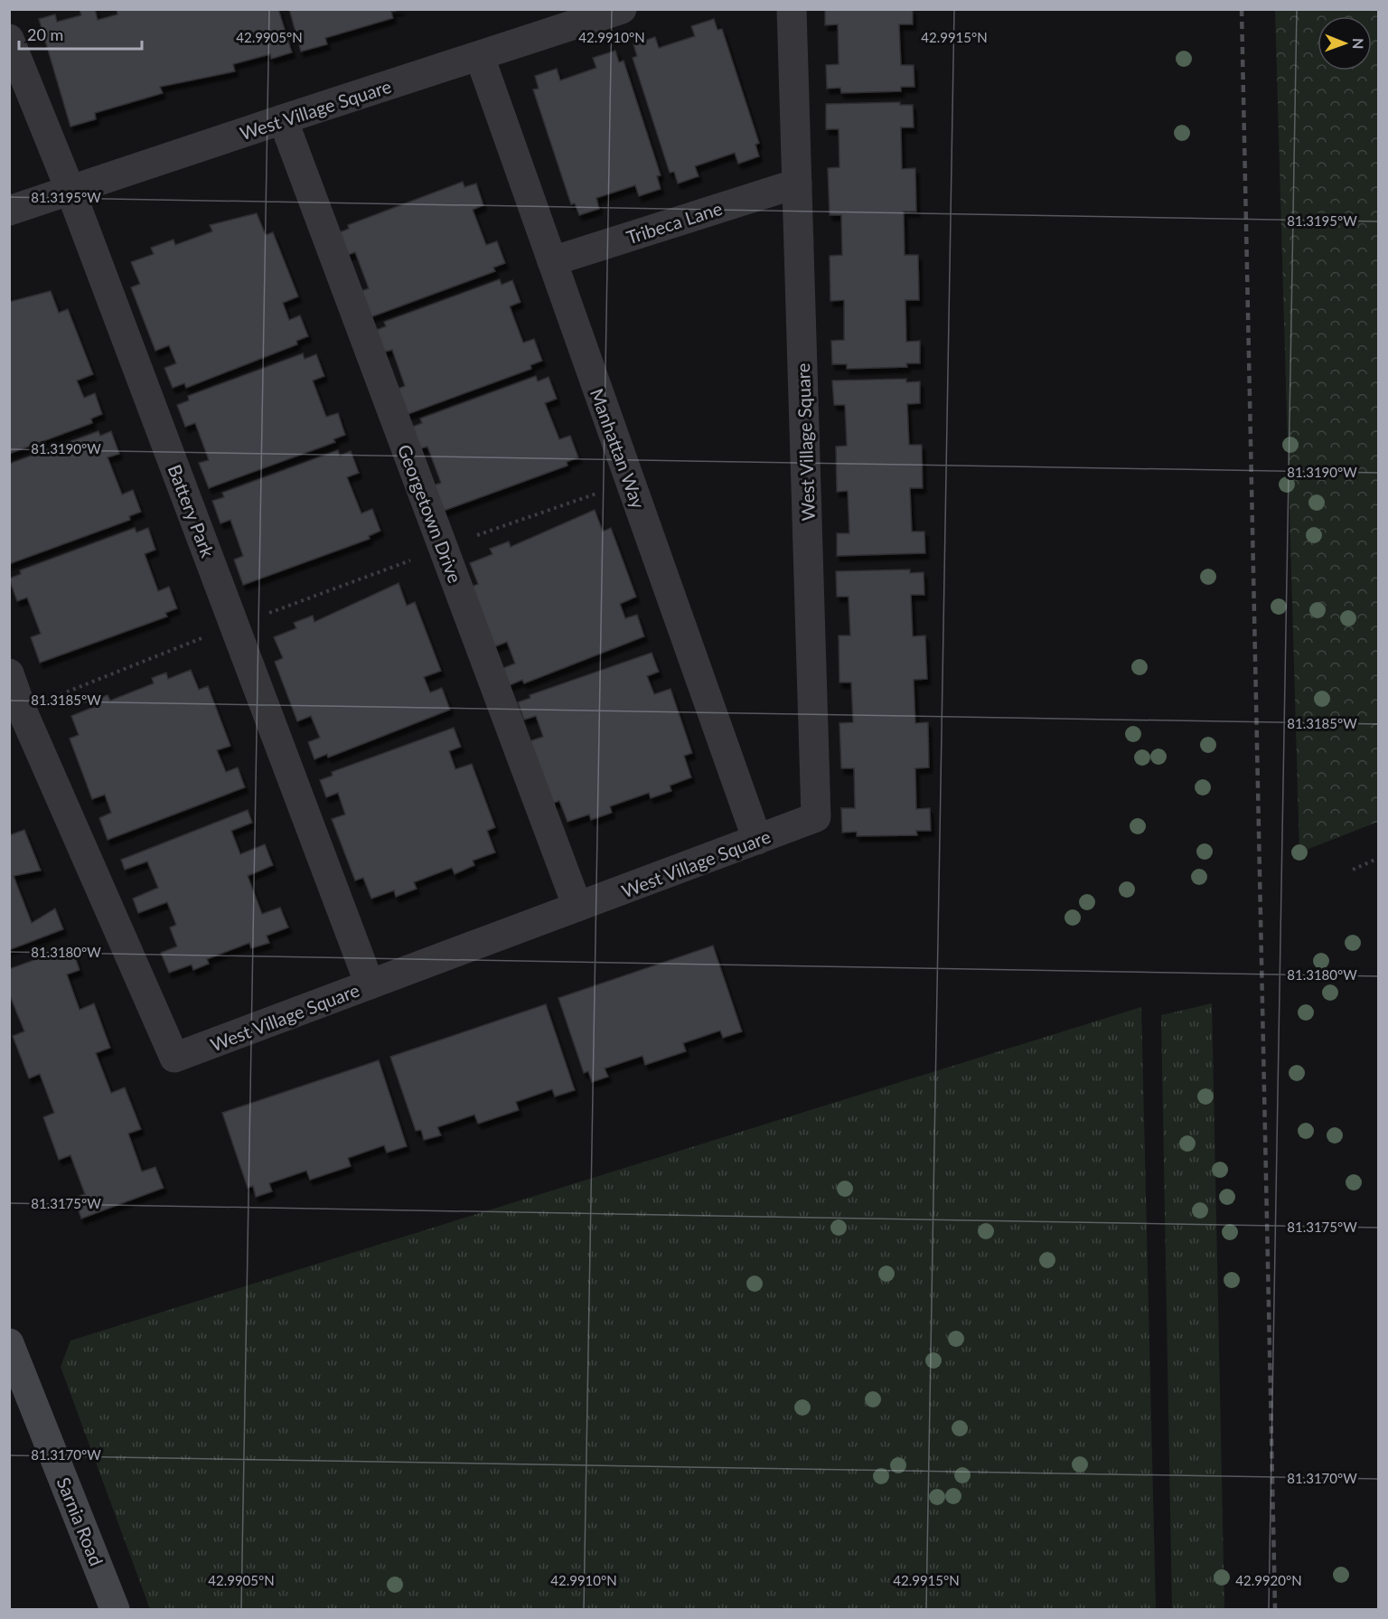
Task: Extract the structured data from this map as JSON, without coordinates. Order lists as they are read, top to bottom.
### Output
{
  "streets": {
    "main road": ["Sarnia Road"],
    "street": [
      "West Village Square",
      "Tribeca Lane",
      "Manhattan Way",
      "Battery Park",
      "Georgetown Drive"
    ]
  },
  "crossings": [
    ["West Village Square", "Tribeca Lane"],
    ["West Village Square", "Manhattan Way"],
    ["West Village Square", "Battery Park"],
    ["West Village Square", "Georgetown Drive"],
    ["Tribeca Lane", "Manhattan Way"]
  ],
  "scale_bar": "20 m",
  "north": "right",
  "coordinates": [
    "42.9905°N",
    "42.9910°N",
    "42.9915°N",
    "81.3195°W",
    "81.3190°W",
    "81.3185°W",
    "81.3180°W",
    "81.3175°W",
    "81.3170°W",
    "42.9920°N"
  ]
}
